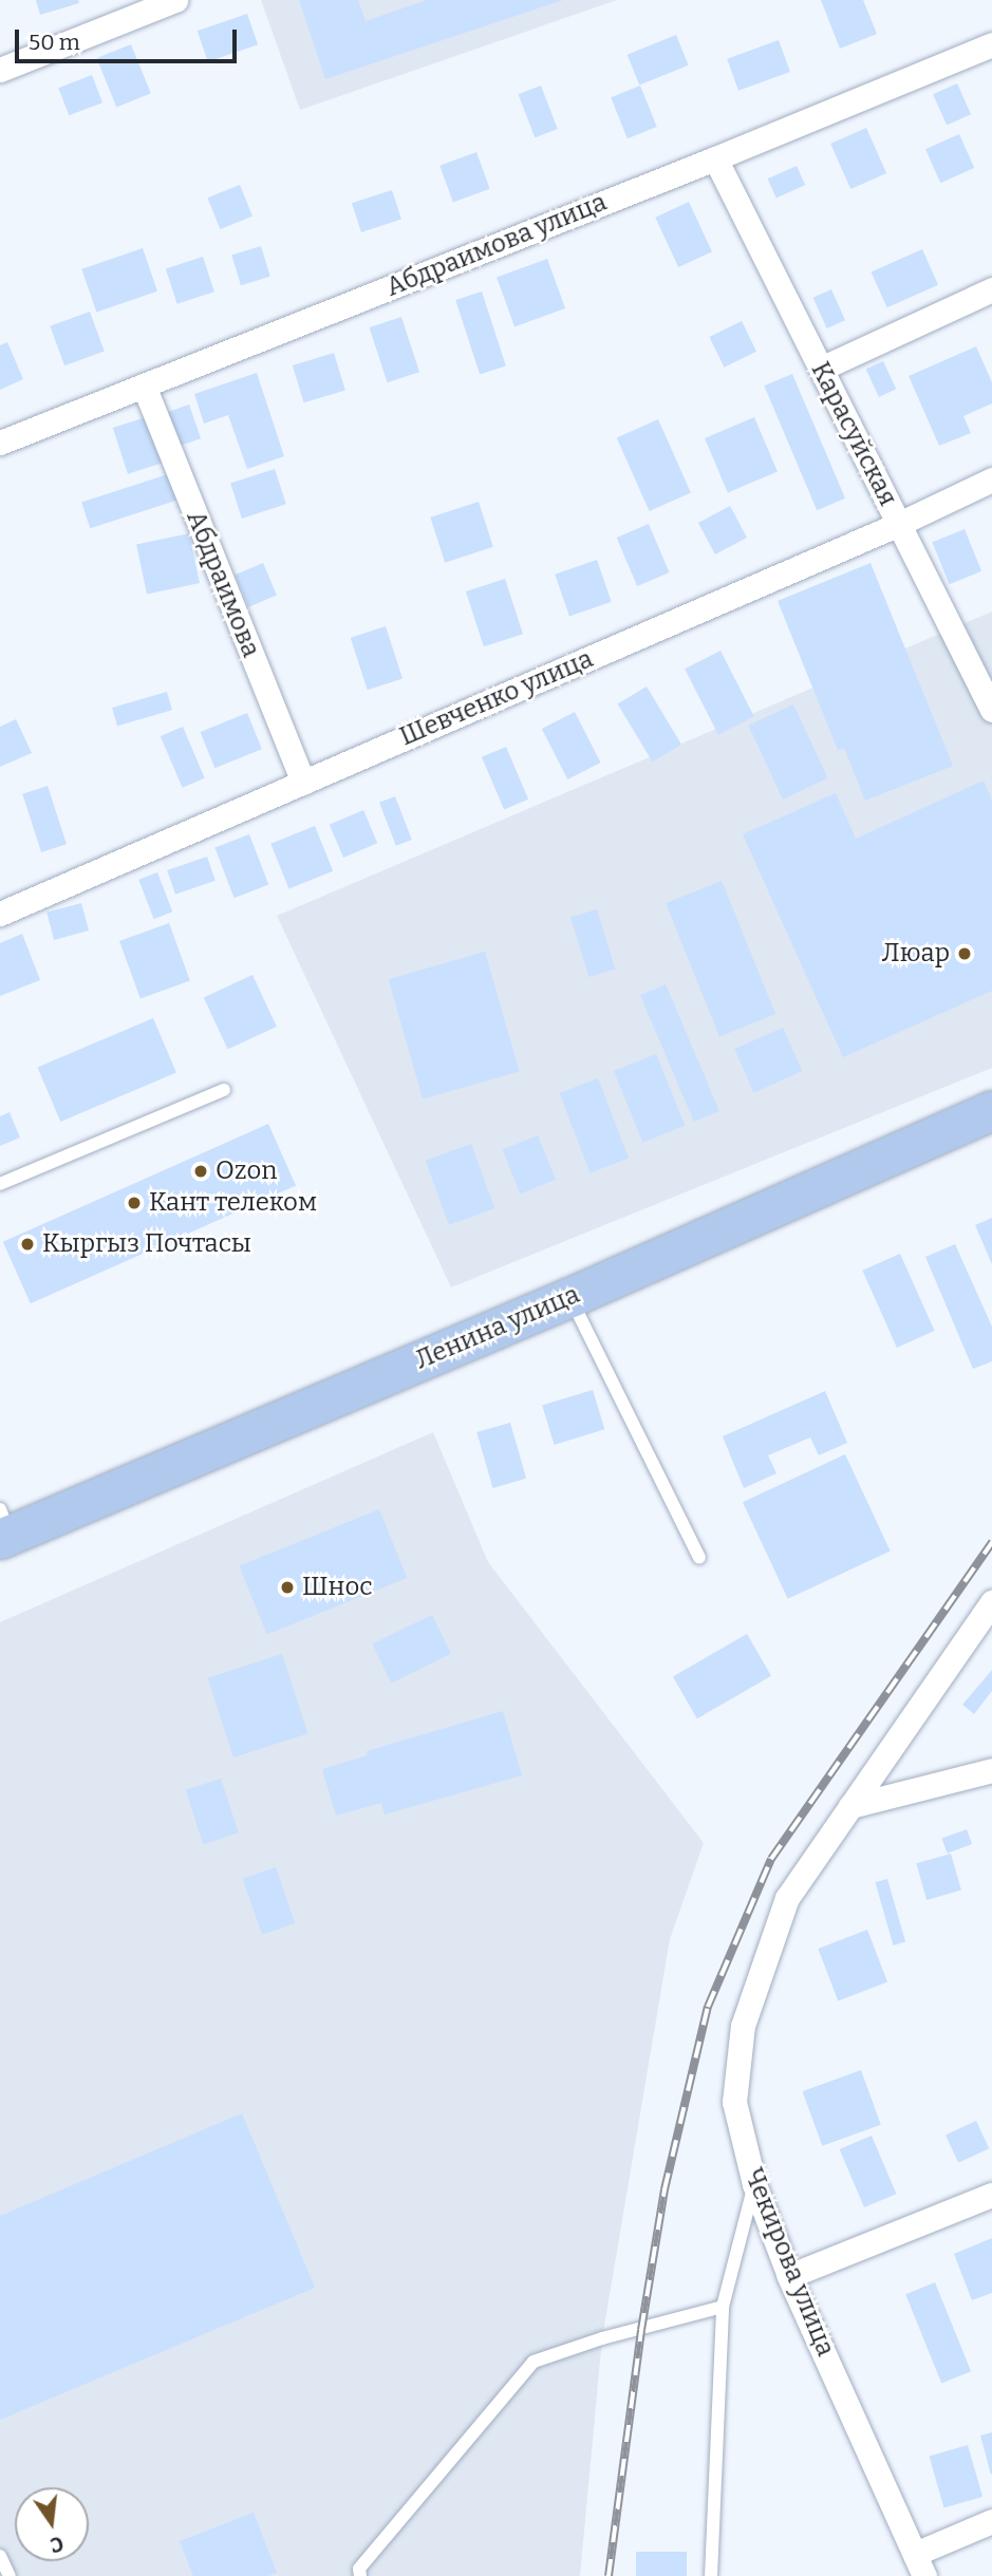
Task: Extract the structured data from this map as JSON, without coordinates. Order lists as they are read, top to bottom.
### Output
{
  "streets": {
    "main road": ["Ленина улица"],
    "street": [
      "Абдраимова улица",
      "Карасуйская",
      "Абдраимова",
      "Шевченко улица",
      "Чекирова улица"
    ]
  },
  "crossings": [
    ["Абдраимова улица", "Карасуйская"],
    ["Абдраимова улица", "Абдраимова"],
    ["Карасуйская", "Шевченко улица"],
    ["Абдраимова", "Шевченко улица"]
  ],
  "places": [
    "Люар",
    "Ozon",
    "Кант телеком",
    "Кыргыз Почтасы",
    "Шнос"
  ],
  "scale_bar": "50 m",
  "north": "bottom"
}
